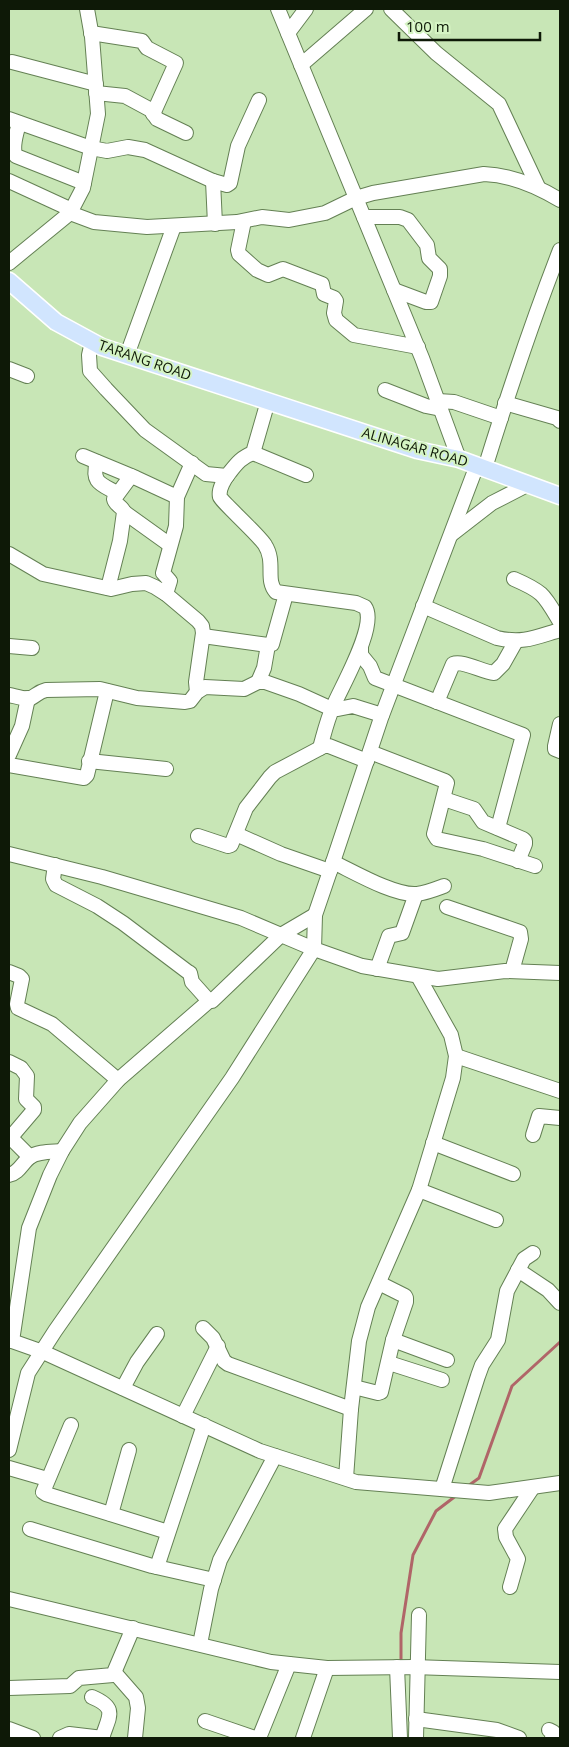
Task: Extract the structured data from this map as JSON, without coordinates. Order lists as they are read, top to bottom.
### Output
{
  "streets": {
    "main road": ["TARANG ROAD", "ALINAGAR ROAD"]
  },
  "crossings": [
    ["TARANG ROAD", "ALINAGAR ROAD"]
  ],
  "scale_bar": "100 m"
}
